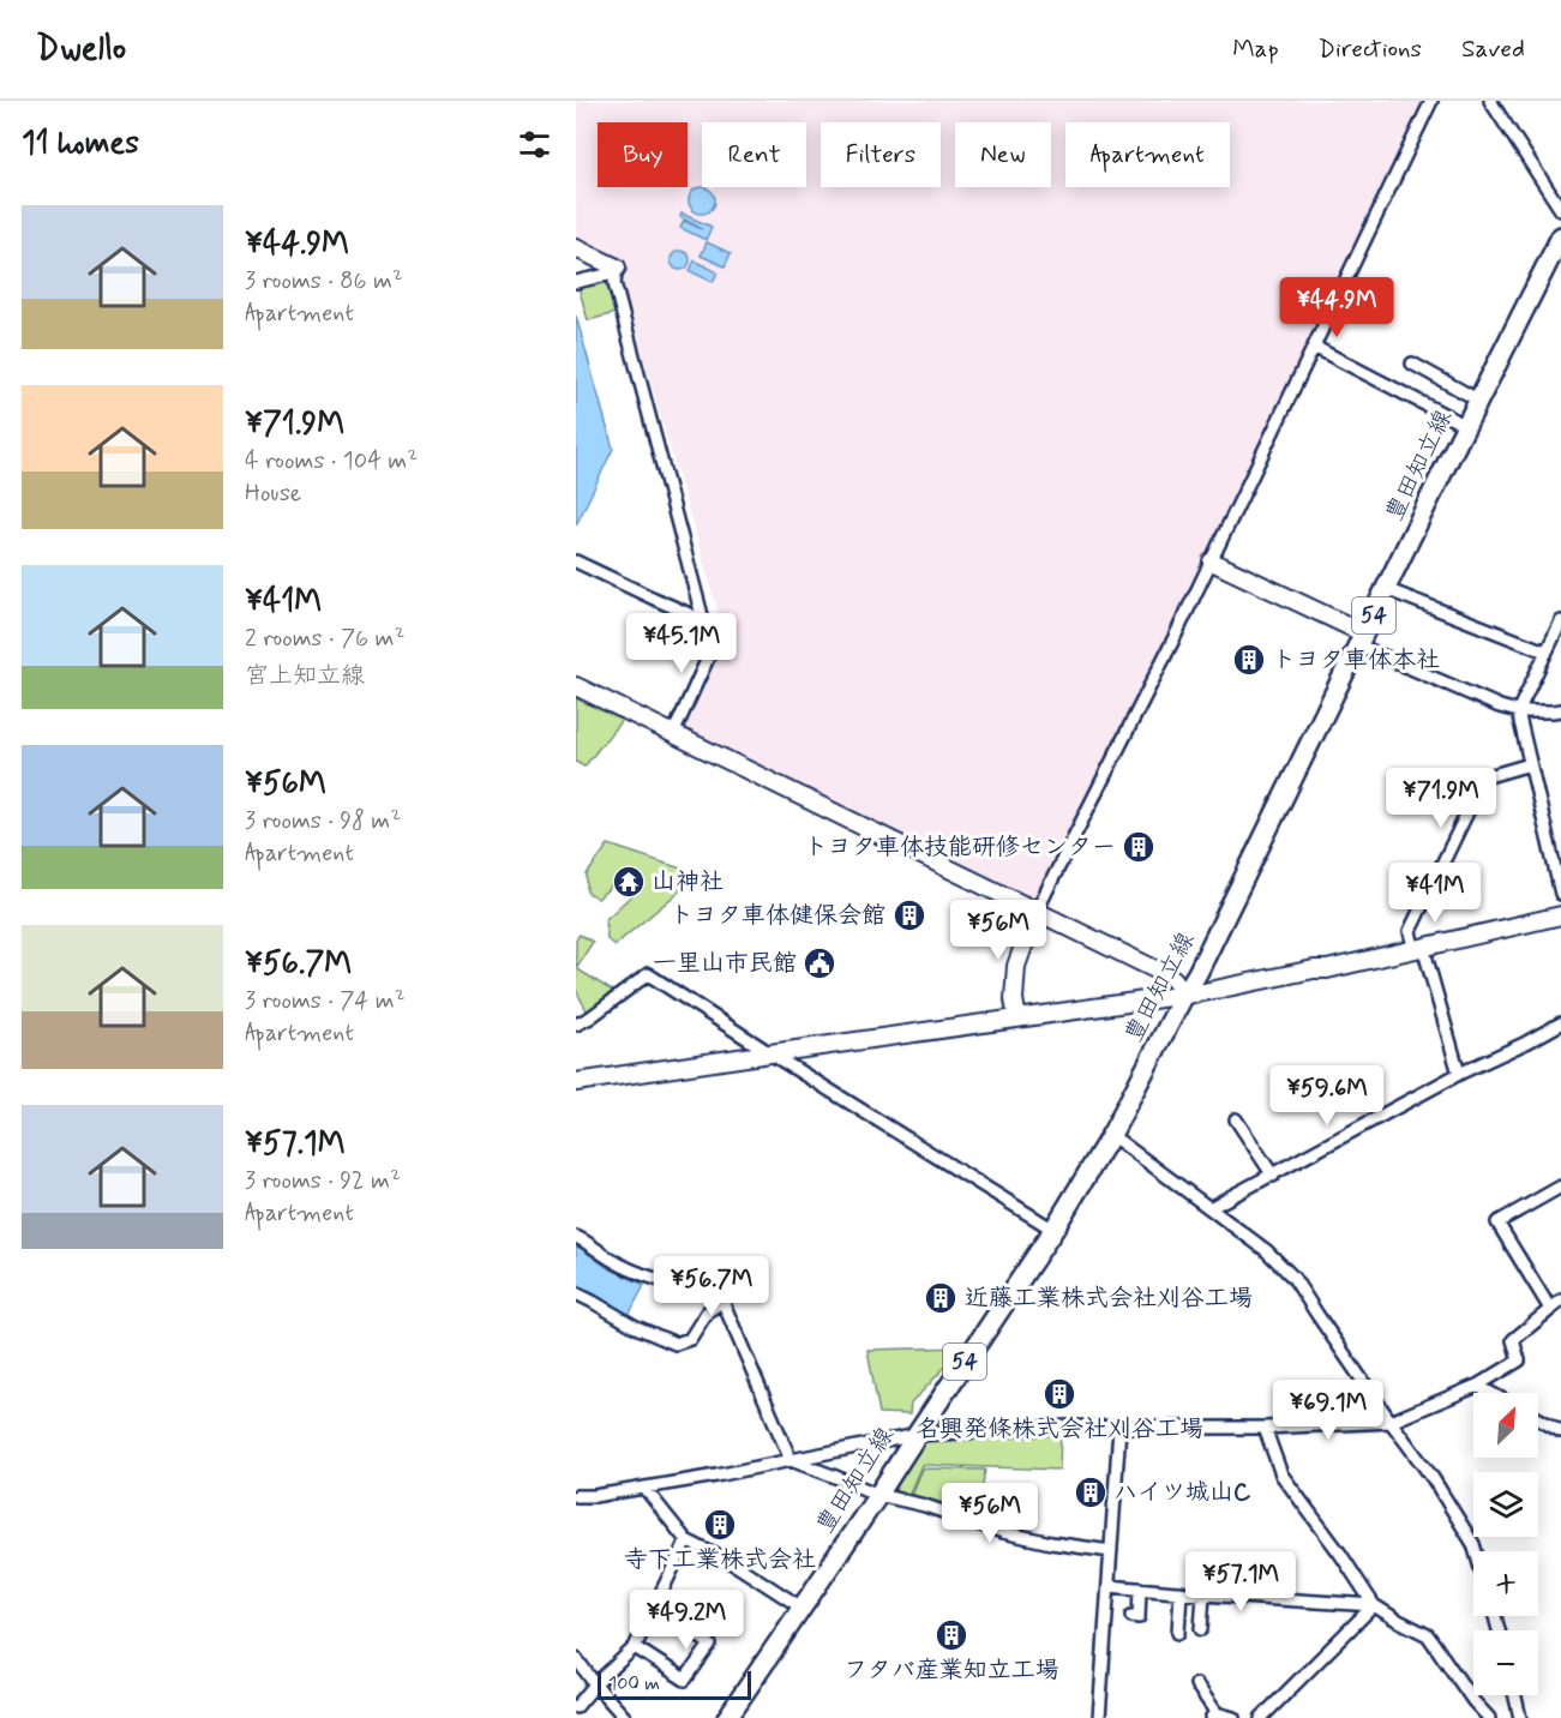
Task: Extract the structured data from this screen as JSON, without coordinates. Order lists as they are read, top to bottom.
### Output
{
  "streets": {
    "main road": ["豊田知立線", "54"]
  },
  "places": {
    "building": [
      "トヨタ車体本社",
      "トヨタ車体技能研修センター",
      "トヨタ車体健保会館",
      "近藤工業株式会社刈谷工場",
      "名興発條株式会社刈谷工場",
      "ハイツ城山C",
      "寺下工業株式会社",
      "フタバ産業知立工場"
    ],
    "temple": ["山神社"],
    "public building": ["一里山市民館"]
  },
  "scale_bar": "100 m",
  "north": "top right",
  "page": {
    "header": "Dwello",
    "nav": ["Map", "Directions", "Saved"],
    "heading": "11 homes",
    "chip": [
      "Buy",
      "Rent",
      "Filters",
      "New",
      "Apartment"
    ],
    "list": [
      {
        "name": "¥44.9M",
        "note": "3 rooms · 86 m² · Apartment"
      },
      {
        "name": "¥71.9M",
        "note": "4 rooms · 104 m² · House"
      },
      {
        "name": "¥41M",
        "note": "2 rooms · 76 m² · 宮上知立線"
      },
      {
        "name": "¥56M",
        "note": "3 rooms · 98 m² · Apartment"
      },
      {
        "name": "¥56.7M",
        "note": "3 rooms · 74 m² · Apartment"
      },
      {
        "name": "¥57.1M",
        "note": "3 rooms · 92 m² · Apartment"
      }
    ],
    "price": [
      "¥44.9M",
      "¥45.1M",
      "¥71.9M",
      "¥41M",
      "¥56M",
      "¥59.6M",
      "¥56.7M",
      "¥69.1M",
      "¥56M",
      "¥57.1M",
      "¥49.2M"
    ],
    "map_buttons": ["+", "−"],
    "scale": "100 m"
  }
}
